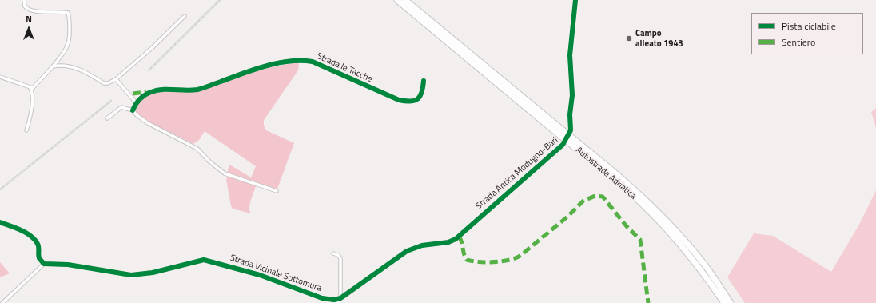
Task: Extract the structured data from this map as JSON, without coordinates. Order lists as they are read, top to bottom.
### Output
{
  "streets": {
    "highway": ["Autostrada Adriatica"],
    "street": ["Strada le Tacche", "Strada Antica Modugno-Bari", "Strada Vicinale Sottomura"]
  },
  "crossings": [
    ["Strada Antica Modugno-Bari", "Strada Vicinale Sottomura"]
  ],
  "places": ["Campo alleato 1943"],
  "legend": ["Pista ciclabile", "Sentiero"],
  "north": "top"
}
